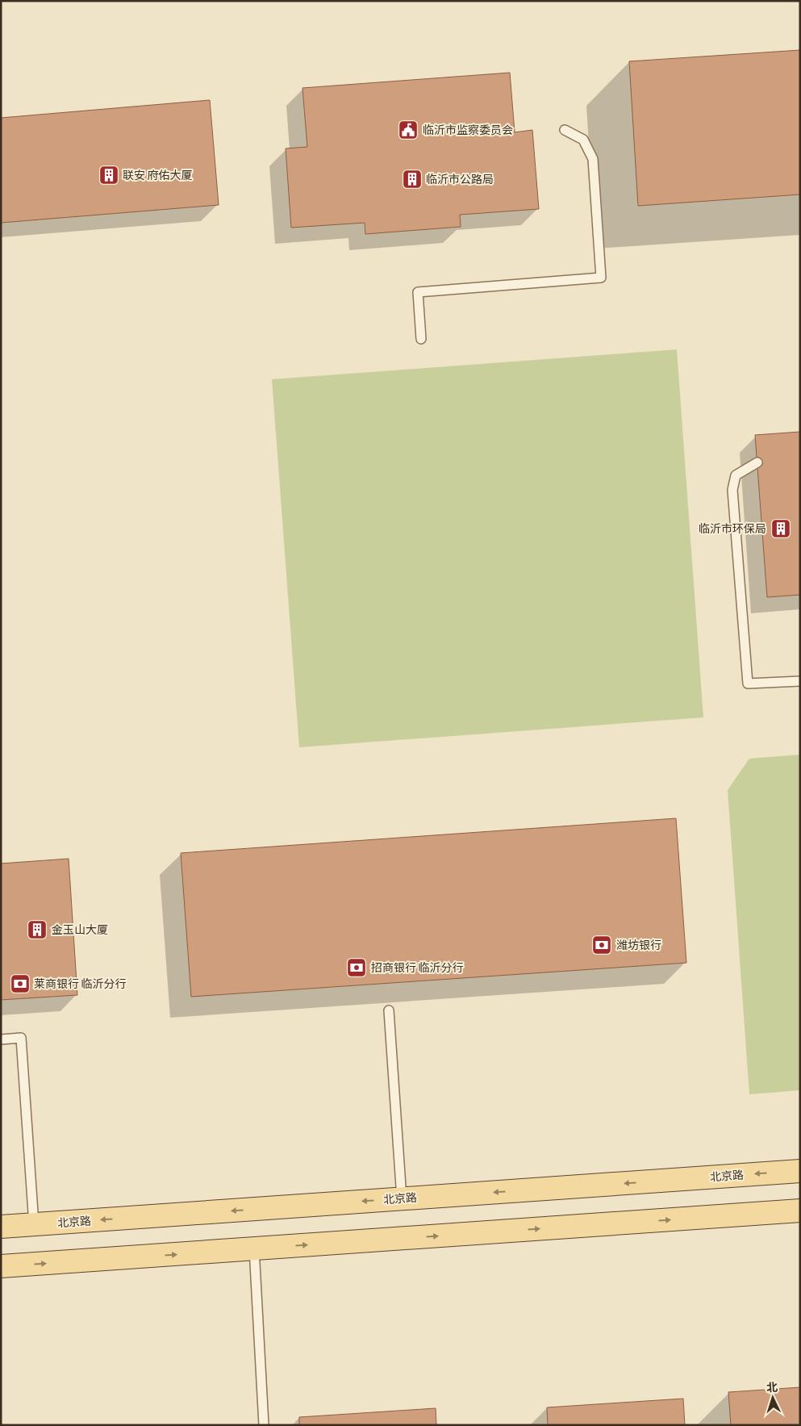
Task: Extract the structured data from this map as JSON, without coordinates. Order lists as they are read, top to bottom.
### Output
{
  "streets": {
    "main road": ["北京路"]
  },
  "places": {
    "public building": ["临沂市监察委员会"],
    "building": [
      "联安 府佑大厦",
      "临沂市公路局",
      "临沂市环保局",
      "金玉山大厦"
    ],
    "bank": ["潍坊银行", "招商银行 临沂分行", "莱商银行 临沂分行"]
  },
  "north": "top"
}
